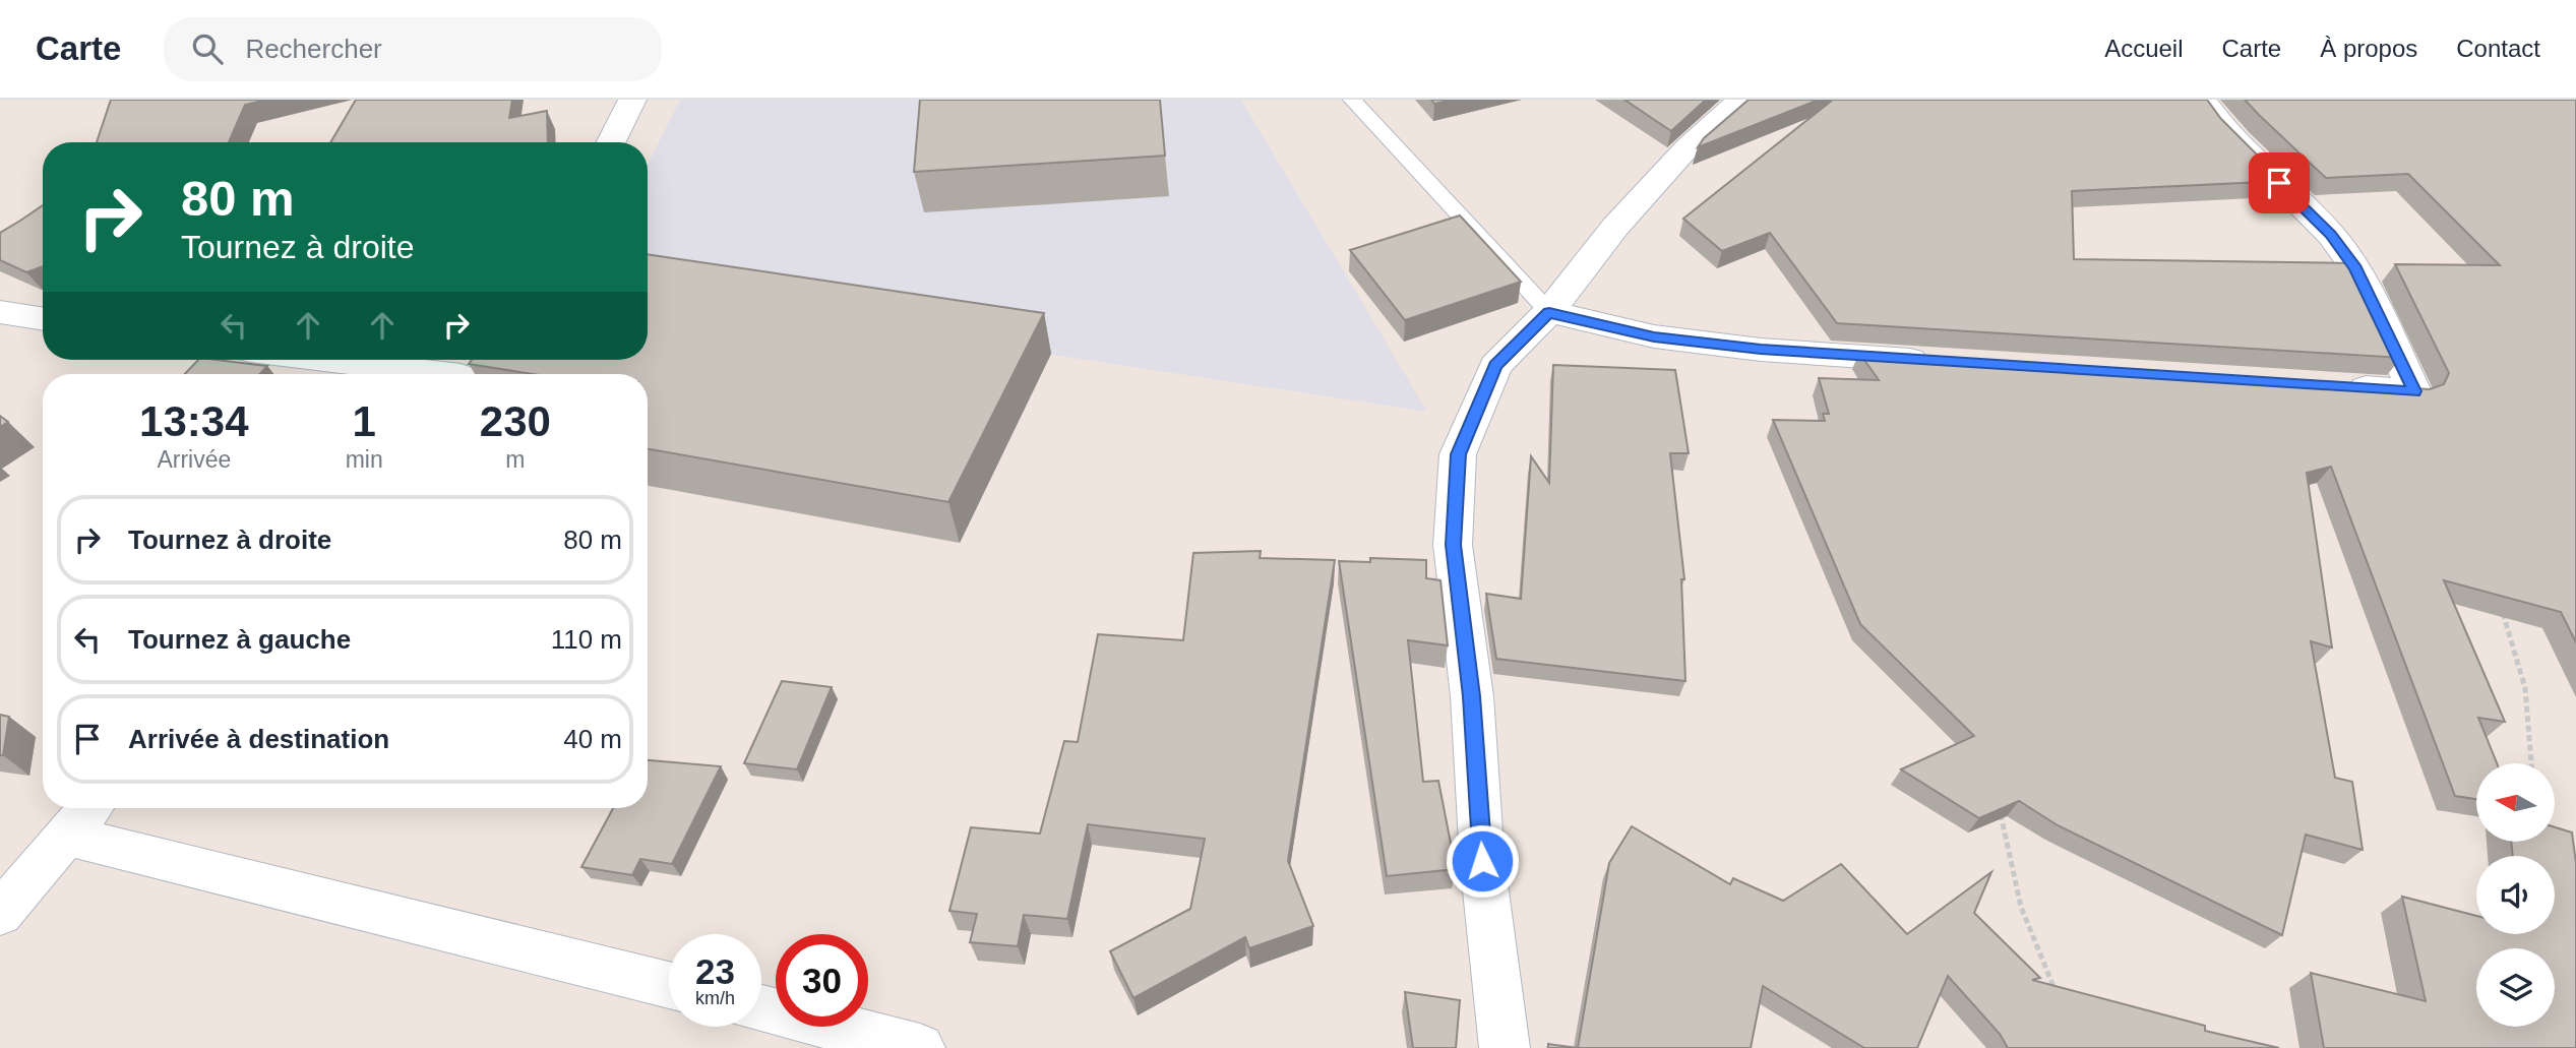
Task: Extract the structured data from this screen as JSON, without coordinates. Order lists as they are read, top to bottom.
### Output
{
  "north": "left",
  "page": {
    "header": "Carte",
    "search": "Rechercher",
    "nav": [
      "Accueil",
      "Carte",
      "À propos",
      "Contact"
    ],
    "turn": ["80 m", "Tournez à droite"],
    "eta": [
      "13:34",
      "Arrivée",
      "1",
      "min",
      "230",
      "m"
    ],
    "list": [
      {
        "name": "Tournez à droite",
        "value": "80 m"
      },
      {
        "name": "Tournez à gauche",
        "value": "110 m"
      },
      {
        "name": "Arrivée à destination",
        "value": "40 m"
      }
    ],
    "speed": "23 km/h",
    "limit": "30"
  }
}
